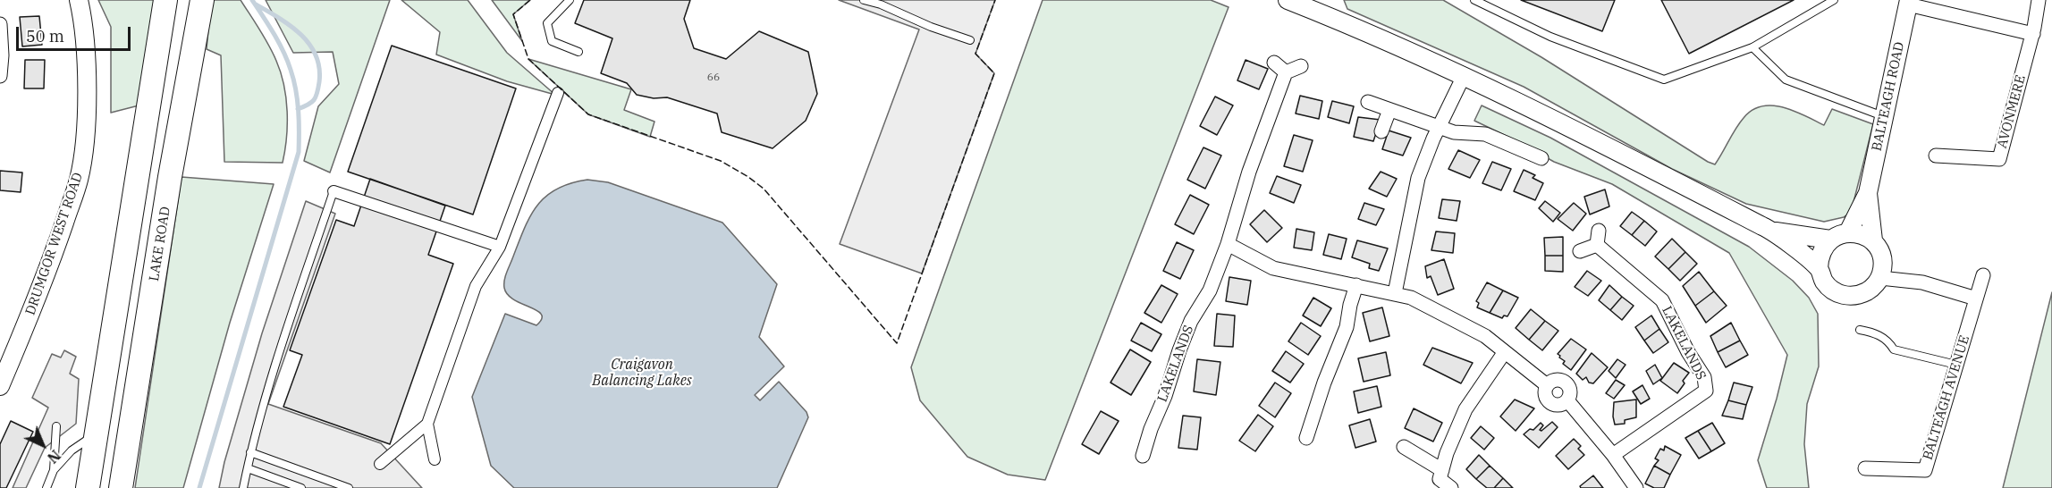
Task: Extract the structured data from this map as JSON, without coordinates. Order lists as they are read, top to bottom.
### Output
{
  "streets": {
    "highway": ["LAKE ROAD"],
    "street": [
      "BALTEAGH ROAD",
      "AVONMERE",
      "DRUMGOR WEST ROAD",
      "LAKELANDS",
      "BALTEAGH AVENUE"
    ]
  },
  "water": ["Craigavon Balancing Lakes"],
  "house_numbers": ["66"],
  "scale_bar": "50 m",
  "north": "bottom right"
}
